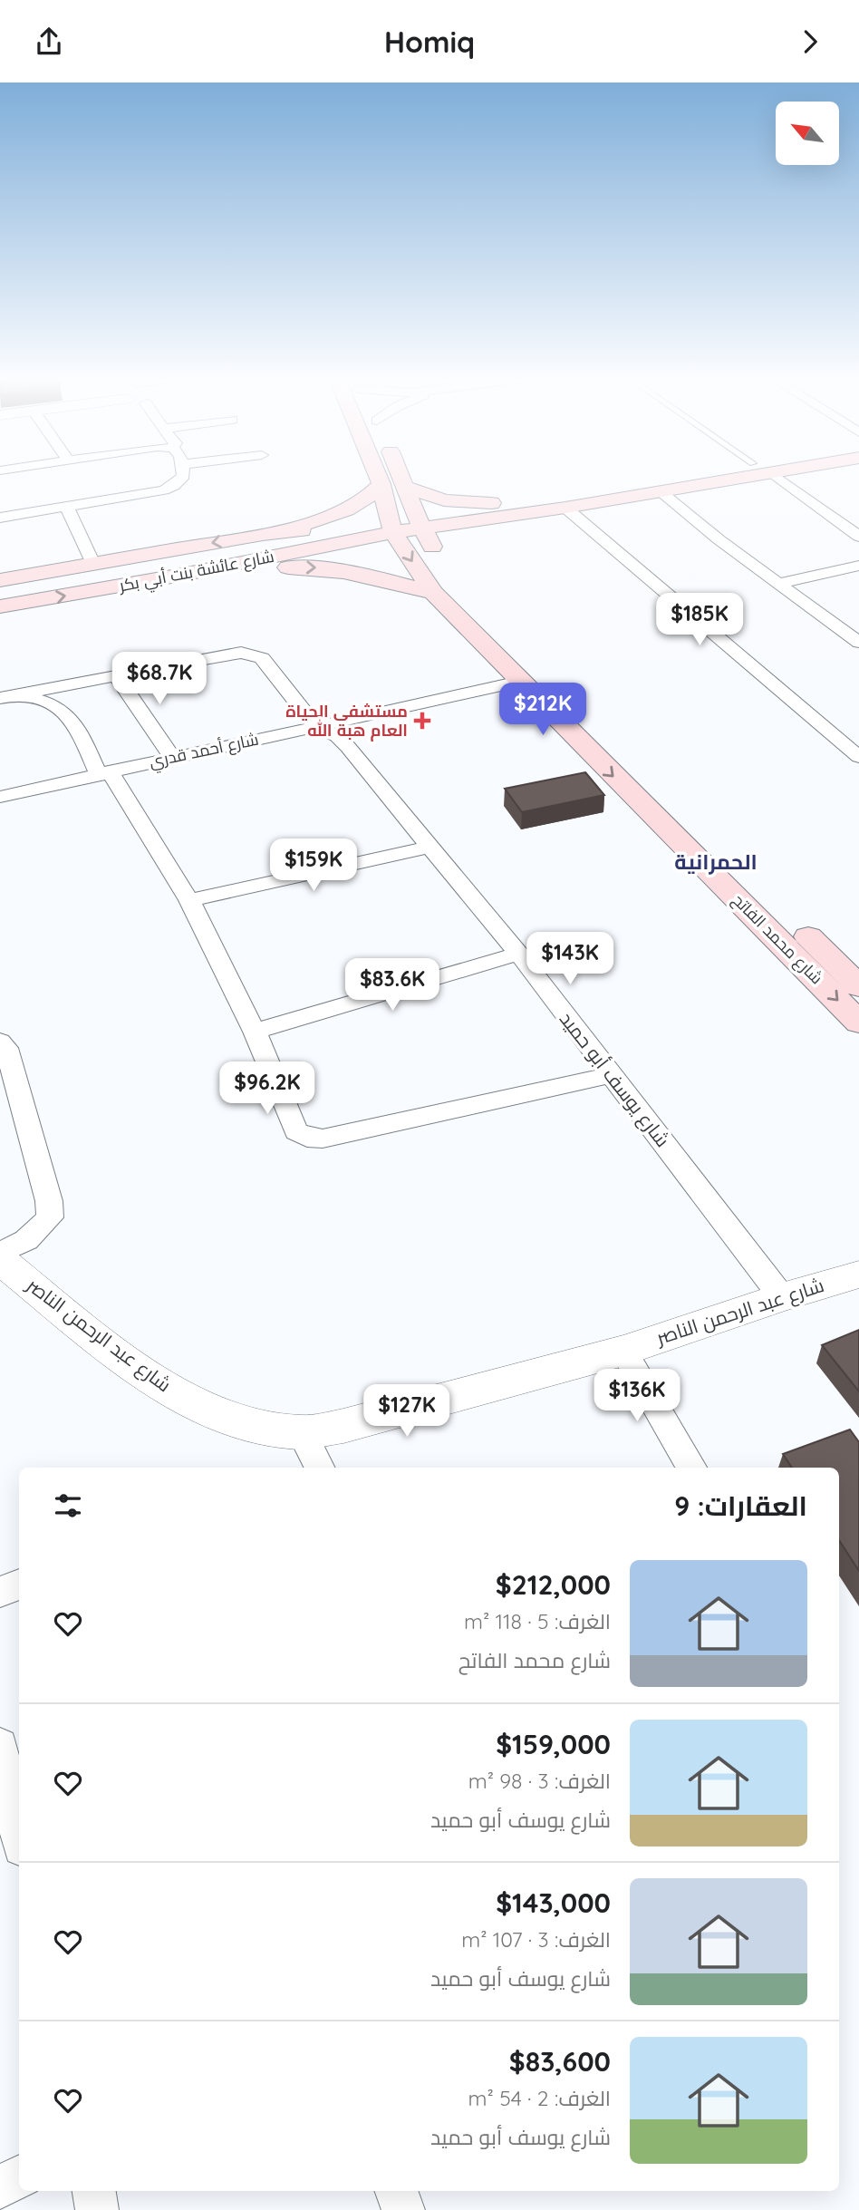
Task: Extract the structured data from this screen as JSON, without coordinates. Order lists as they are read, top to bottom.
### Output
{
  "streets": {
    "main road": ["شارع عائشة بنت أبي بكر", "شارع محمد الفاتح"],
    "street": ["شارع أحمد قدري", "شارع يوسف أبو حميد", "شارع عبد الرحمن الناصر"]
  },
  "crossings": [
    ["شارع عائشة بنت أبي بكر", "شارع محمد الفاتح"],
    ["شارع أحمد قدري", "شارع محمد الفاتح"],
    ["شارع أحمد قدري", "شارع يوسف أبو حميد"],
    ["شارع يوسف أبو حميد", "شارع عبد الرحمن الناصر"]
  ],
  "districts": ["الحمرانية"],
  "places": {
    "health": ["مستشفى الحياة العام هبة الله"]
  },
  "north": "top left",
  "page": {
    "header": "Homiq",
    "price": [
      "$185K",
      "$68.7K",
      "$212K",
      "$159K",
      "$143K",
      "$83.6K",
      "$96.2K",
      "$136K",
      "$127K"
    ],
    "heading": "العقارات: 9",
    "list": [
      {
        "name": "$212,000",
        "note": "الغرف: 5 · 118 m² · شارع محمد الفاتح"
      },
      {
        "name": "$159,000",
        "note": "الغرف: 3 · 98 m² · شارع يوسف أبو حميد"
      },
      {
        "name": "$143,000",
        "note": "الغرف: 3 · 107 m² · شارع يوسف أبو حميد"
      },
      {
        "name": "$83,600",
        "note": "الغرف: 2 · 54 m² · شارع يوسف أبو حميد"
      }
    ]
  }
}
